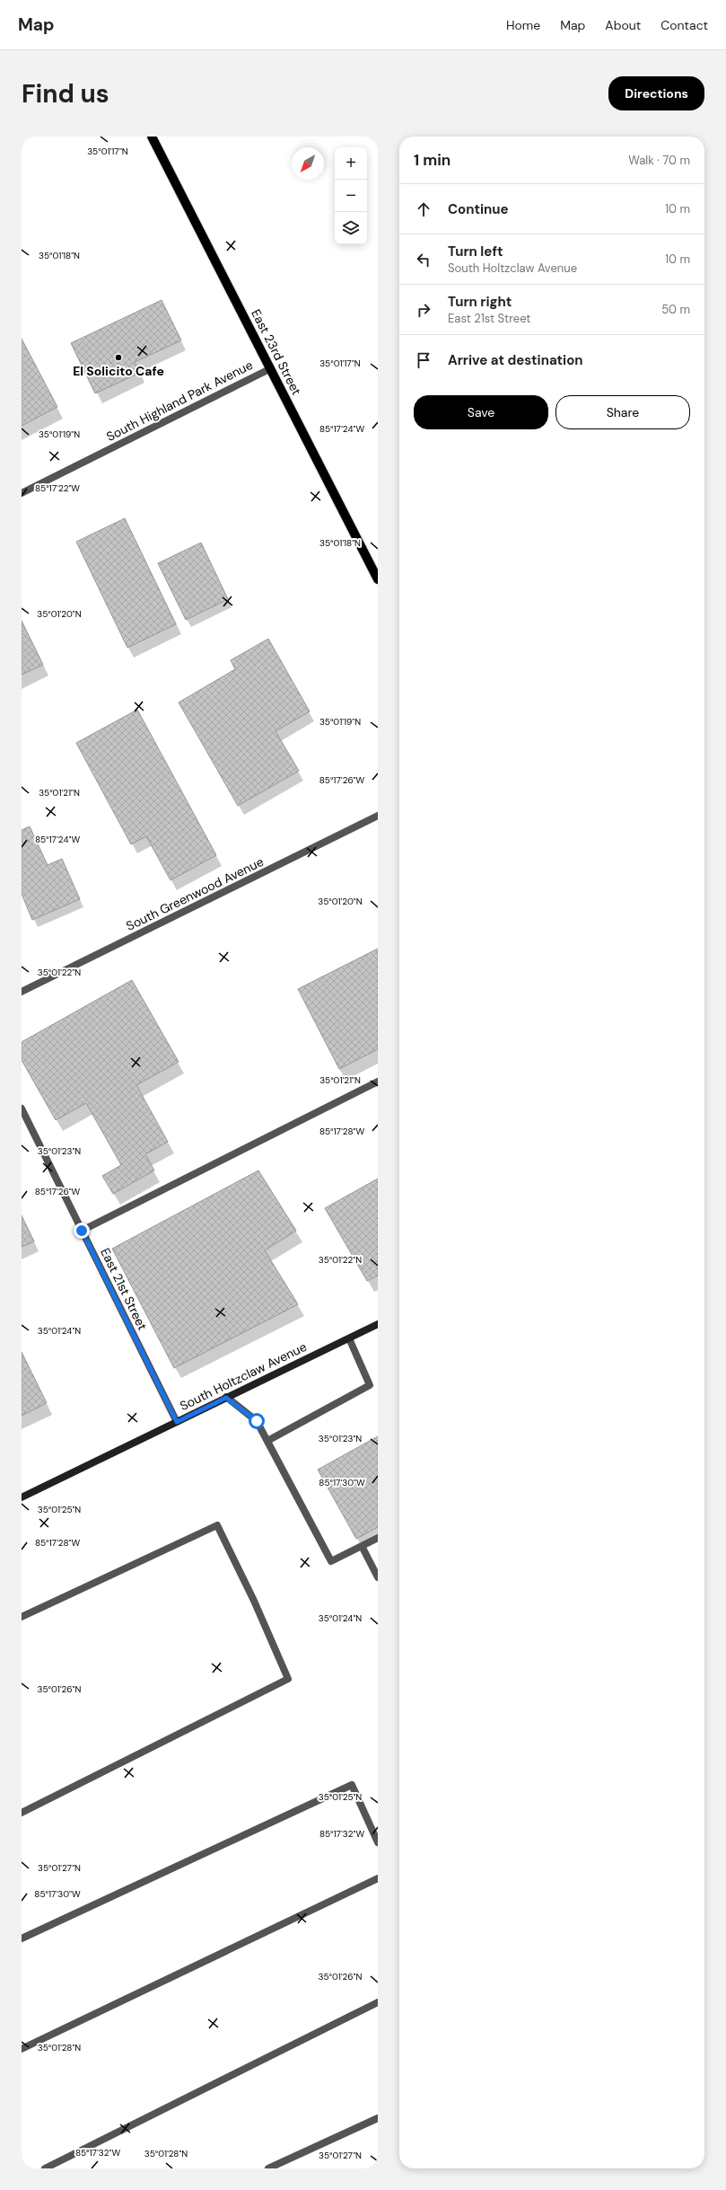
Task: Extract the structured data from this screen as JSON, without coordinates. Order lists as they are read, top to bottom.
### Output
{
  "streets": {
    "main road": ["East 23rd Street", "South Holtzclaw Avenue"],
    "street": ["South Highland Park Avenue", "South Greenwood Avenue", "East 21st Street"]
  },
  "crossings": [
    ["East 23rd Street", "South Highland Park Avenue"],
    ["East 21st Street", "South Holtzclaw Avenue"]
  ],
  "places": ["El Solicito Cafe"],
  "north": "bottom left",
  "page": {
    "header": "Map",
    "nav": [
      "Home",
      "Map",
      "About",
      "Contact"
    ],
    "buttons": [
      "Directions",
      ["Save", "Share"]
    ],
    "title": "Find us",
    "heading": ["1 min", "Walk · 70 m"],
    "map_buttons": ["+", "−"],
    "list": [
      ["Continue", "10 m"],
      ["Turn left", "South Holtzclaw Avenue", "10 m"],
      ["Turn right", "East 21st Street", "50 m"],
      "Arrive at destination"
    ]
  },
  "coordinates": [
    "35°01'17\"N",
    "35°01'18\"N",
    "85°17'24\"W",
    "35°01'19\"N",
    "85°17'22\"W",
    "35°01'20\"N",
    "85°17'26\"W",
    "35°01'21\"N",
    "35°01'22\"N",
    "85°17'28\"W",
    "35°01'23\"N",
    "35°01'24\"N",
    "85°17'30\"W",
    "35°01'25\"N",
    "35°01'26\"N",
    "85°17'32\"W",
    "35°01'27\"N",
    "35°01'28\"N"
  ]
}
